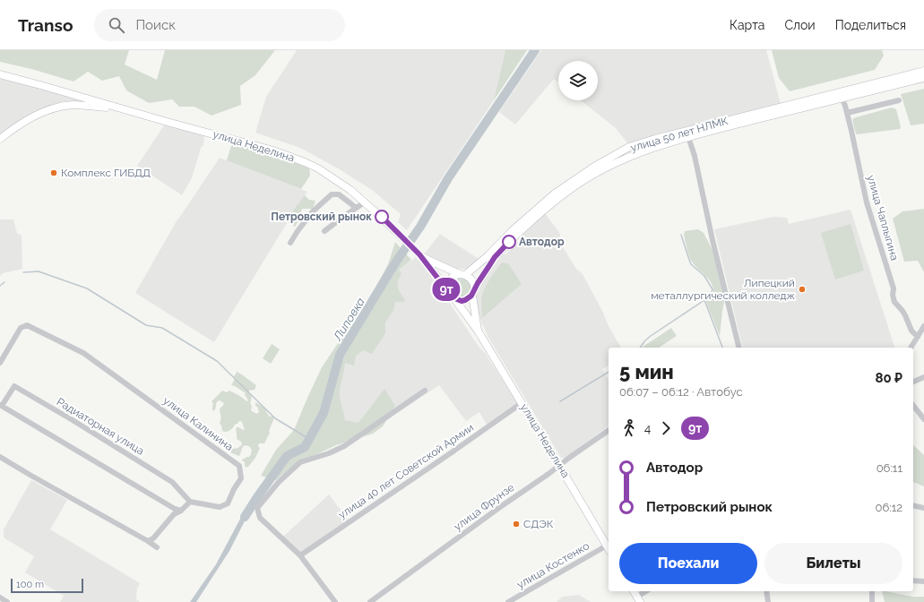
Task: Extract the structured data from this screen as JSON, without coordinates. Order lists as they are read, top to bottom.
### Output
{
  "streets": {
    "main road": ["улица 50 лет НЛМК", "улица Неделина"],
    "street": [
      "улица Чаплыгина",
      "улица Калинина",
      "Радиаторная улица",
      "улица 40 лет Советской Армии",
      "улица Фрунзе",
      "улица Костенко"
    ]
  },
  "crossings": [
    ["улица 50 лет НЛМК", "улица Неделина"],
    ["улица 50 лет НЛМК", "улица Чаплыгина"],
    ["улица Неделина", "улица 40 лет Советской Армии"],
    ["улица Неделина", "улица Фрунзе"],
    ["улица Неделина", "улица Костенко"],
    ["улица Калинина", "Радиаторная улица"]
  ],
  "water": ["Липовка"],
  "places": [
    "Комплекс ГИБДД",
    "Петровский рынок",
    "Автодор",
    "Липецкий металлургический колледж",
    "СДЭК"
  ],
  "lines": ["bus line 9т"],
  "scale_bar": "100 m",
  "page": {
    "header": "Transo",
    "search": "Поиск",
    "nav": ["Карта", "Слои", "Поделиться"],
    "on_map": "9т",
    "heading": ["5 мин", "06:07 – 06:12 · Автобус", "80 ₽"],
    "legs": ["4", "9т"],
    "list": [
      {
        "name": "Автодор",
        "value": "06:11"
      },
      {
        "name": "Петровский рынок",
        "value": "06:12"
      }
    ],
    "buttons": ["Поехали", "Билеты"],
    "scale": "100 m"
  }
}
